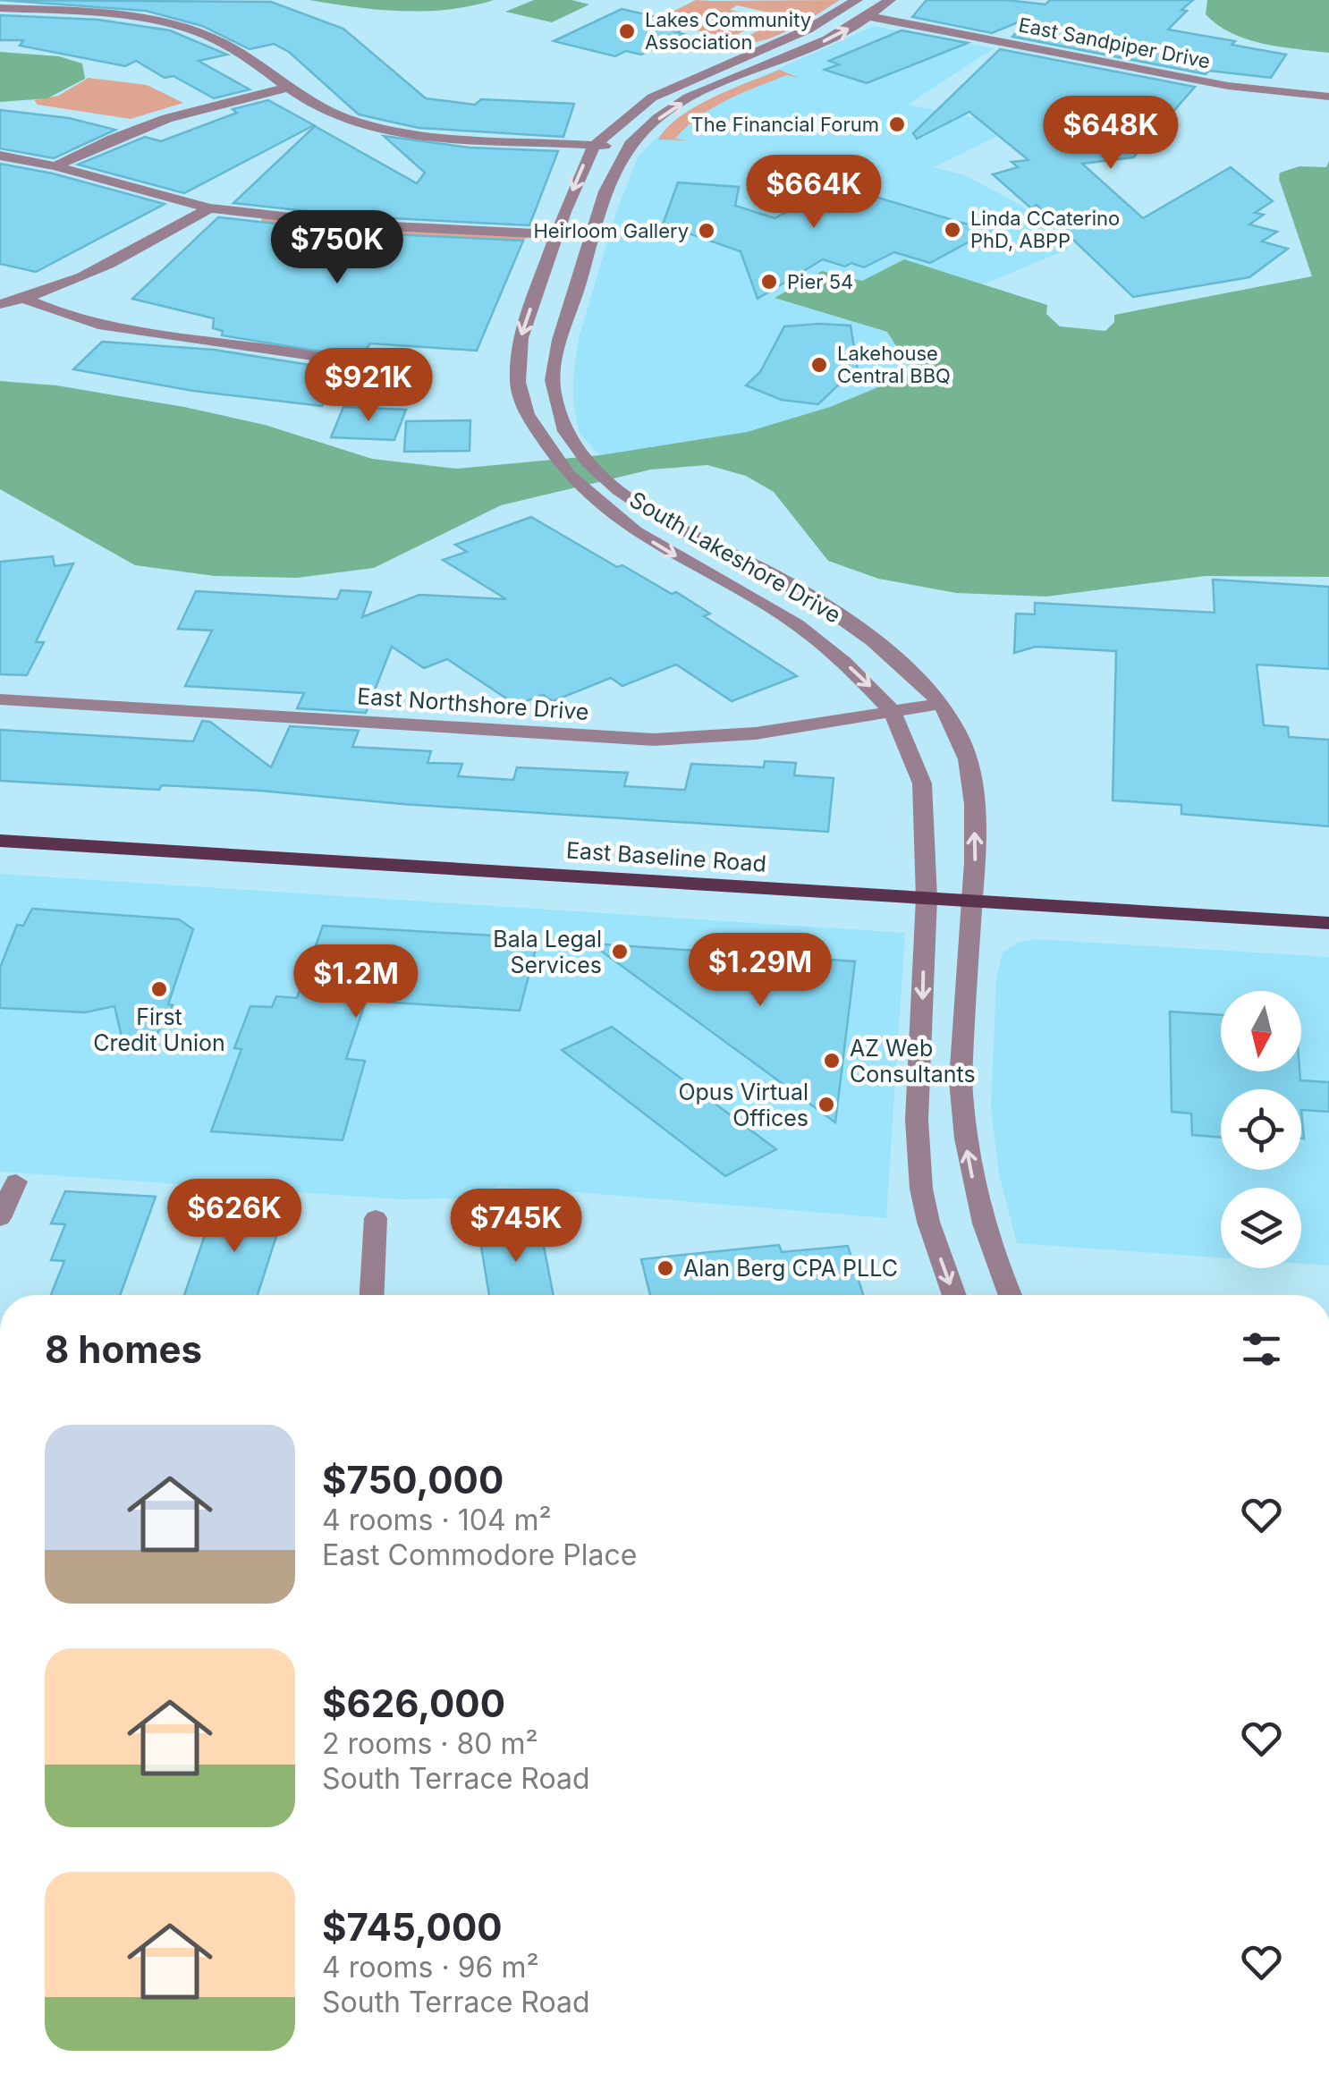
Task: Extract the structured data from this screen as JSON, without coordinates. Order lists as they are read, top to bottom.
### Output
{
  "streets": {
    "main road": ["East Baseline Road"],
    "street": ["East Sandpiper Drive", "South Lakeshore Drive", "East Northshore Drive"]
  },
  "crossings": [
    ["East Sandpiper Drive", "South Lakeshore Drive"],
    ["South Lakeshore Drive", "East Northshore Drive"],
    ["South Lakeshore Drive", "East Baseline Road"]
  ],
  "places": [
    "Lakes Community Association",
    "The Financial Forum",
    "Linda CCaterino PhD, ABPP",
    "Heirloom Gallery",
    "Pier 54",
    "Lakehouse Central BBQ",
    "Bala Legal Services",
    "First Credit Union",
    "AZ Web Consultants",
    "Opus Virtual Offices",
    "Alan Berg CPA PLLC"
  ],
  "north": "bottom",
  "page": {
    "price": [
      "$648K",
      "$664K",
      "$750K",
      "$921K",
      "$1.29M",
      "$1.2M",
      "$626K",
      "$745K"
    ],
    "heading": "8 homes",
    "list": [
      {
        "name": "$750,000",
        "note": "4 rooms · 104 m² · East Commodore Place"
      },
      {
        "name": "$626,000",
        "note": "2 rooms · 80 m² · South Terrace Road"
      },
      {
        "name": "$745,000",
        "note": "4 rooms · 96 m² · South Terrace Road"
      }
    ]
  }
}
